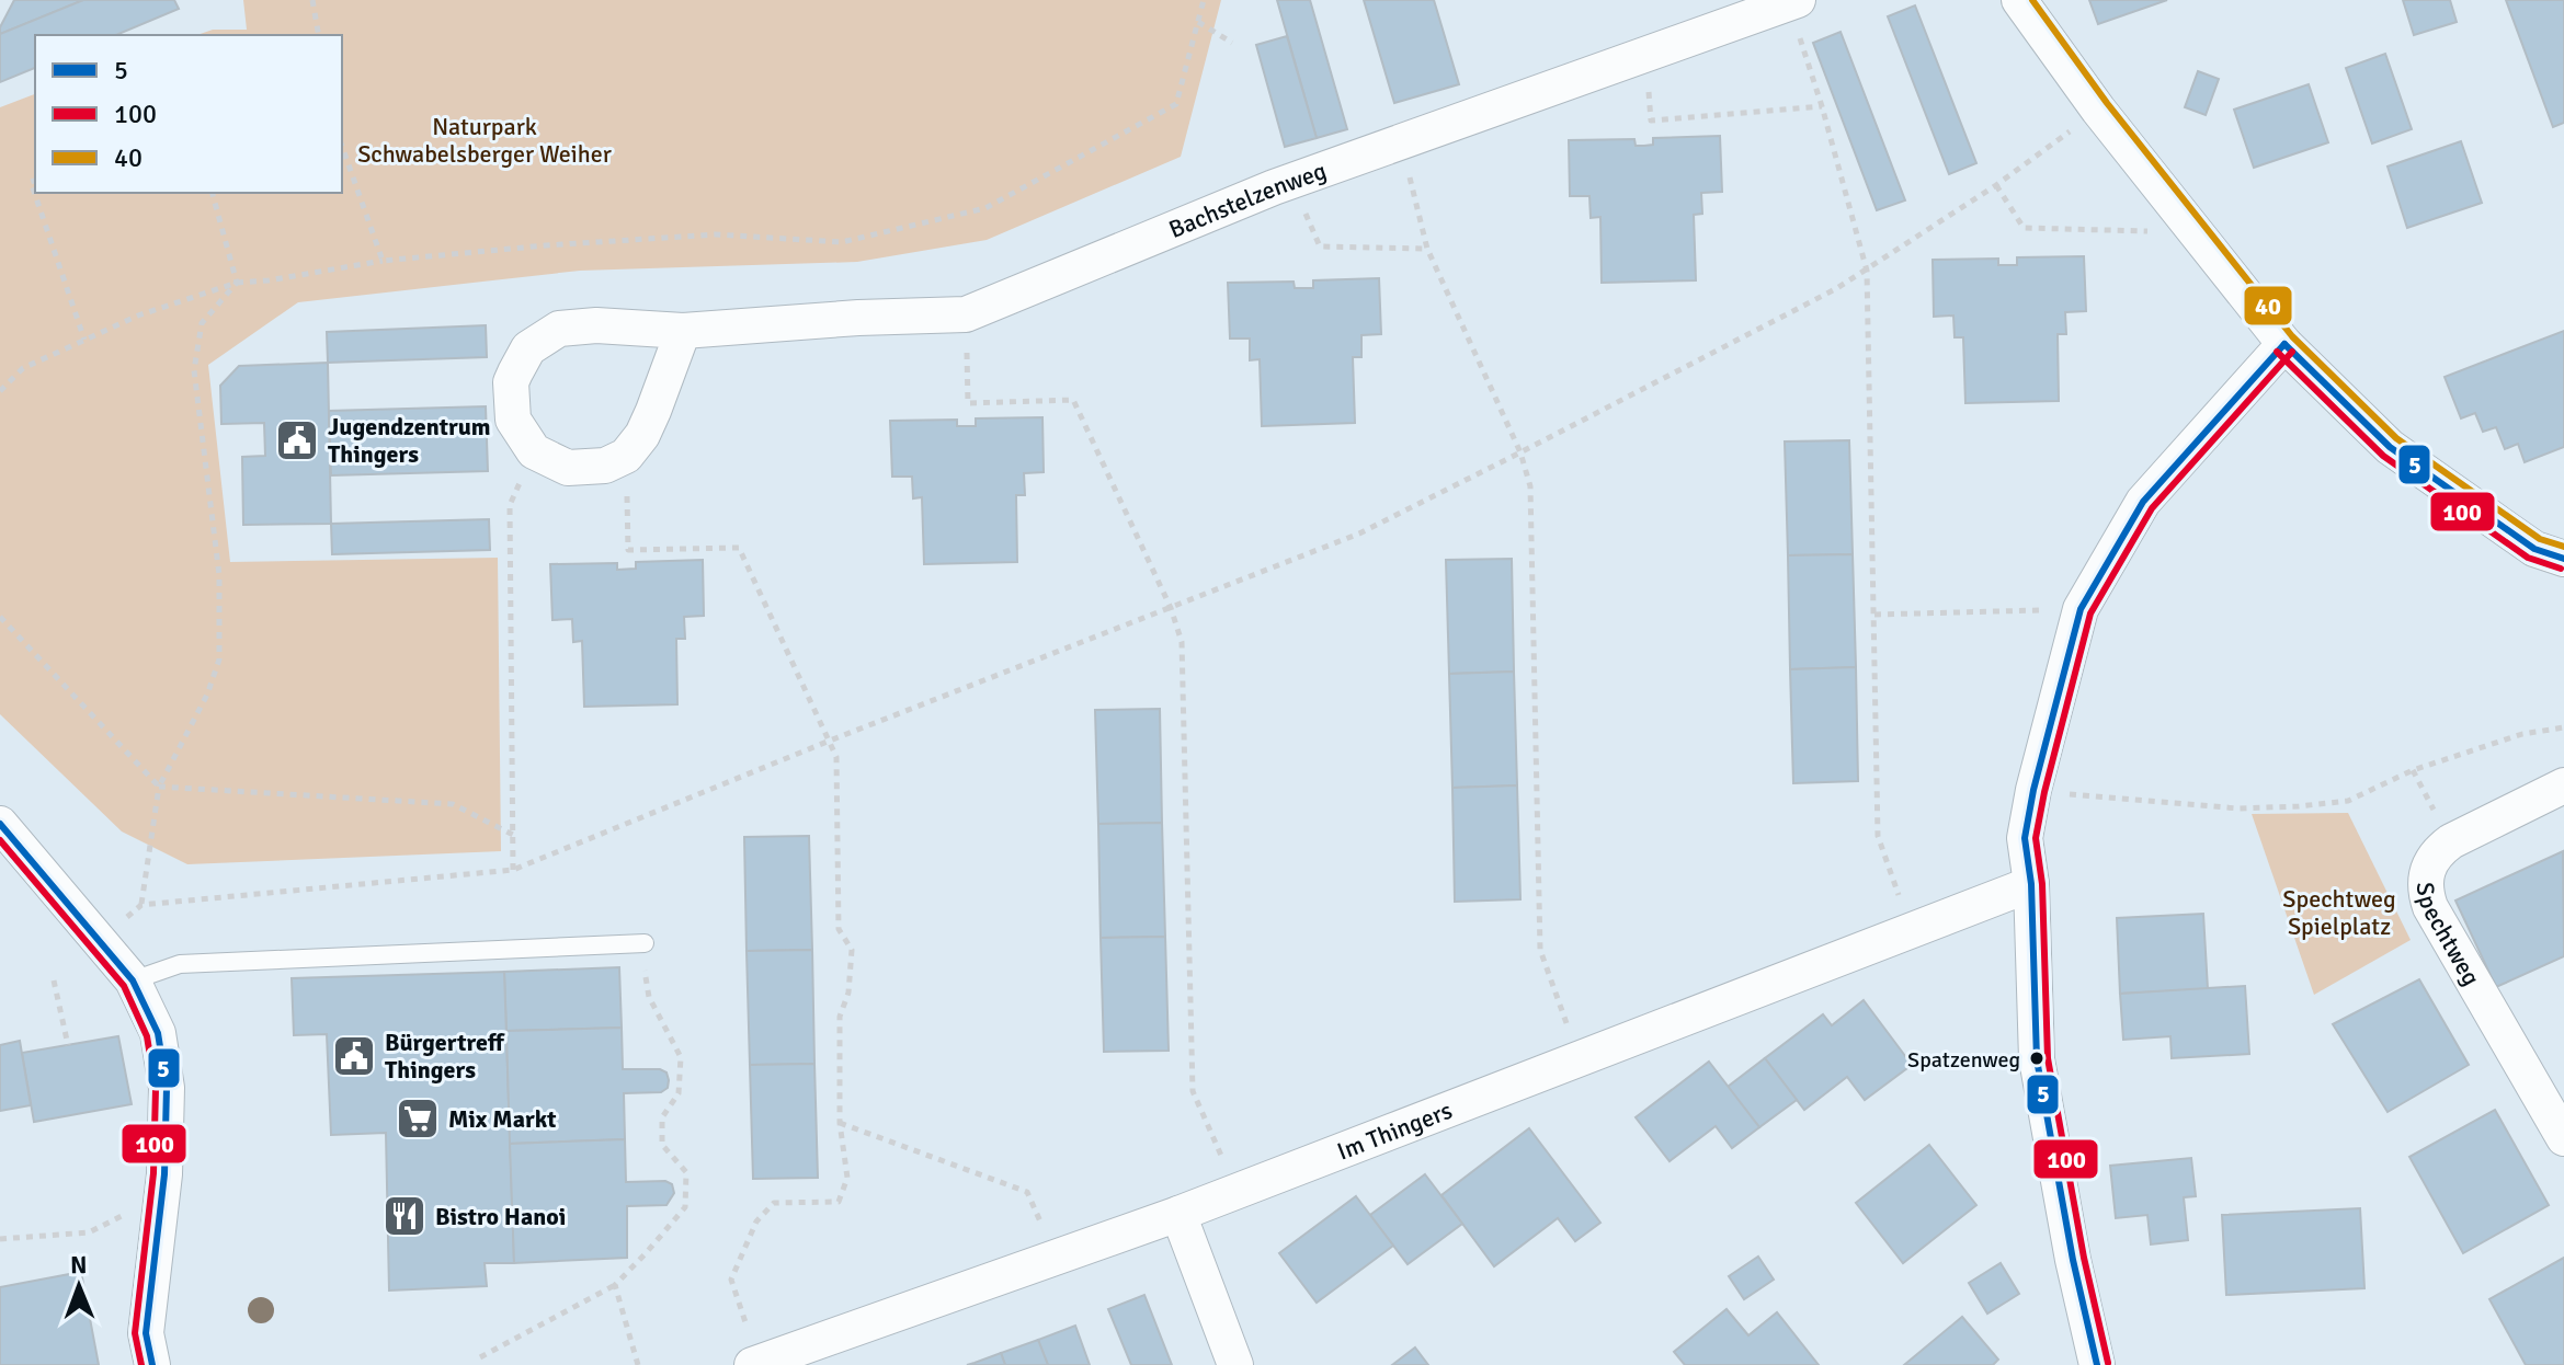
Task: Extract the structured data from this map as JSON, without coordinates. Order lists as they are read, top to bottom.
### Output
{
  "streets": {
    "street": ["Bachstelzenweg", "Spechtweg", "Im Thingers"]
  },
  "parks": ["Naturpark Schwabelsberger Weiher", "Spechtweg Spielplatz"],
  "places": {
    "public building": ["Jugendzentrum Thingers", "Bürgertreff Thingers"],
    "other": ["Spatzenweg"],
    "supermarket": ["Mix Markt"],
    "restaurant": ["Bistro Hanoi"]
  },
  "lines": ["transit line 40", "transit line 5", "transit line 100"],
  "legend": ["5", "100", "40"],
  "north": "top"
}
